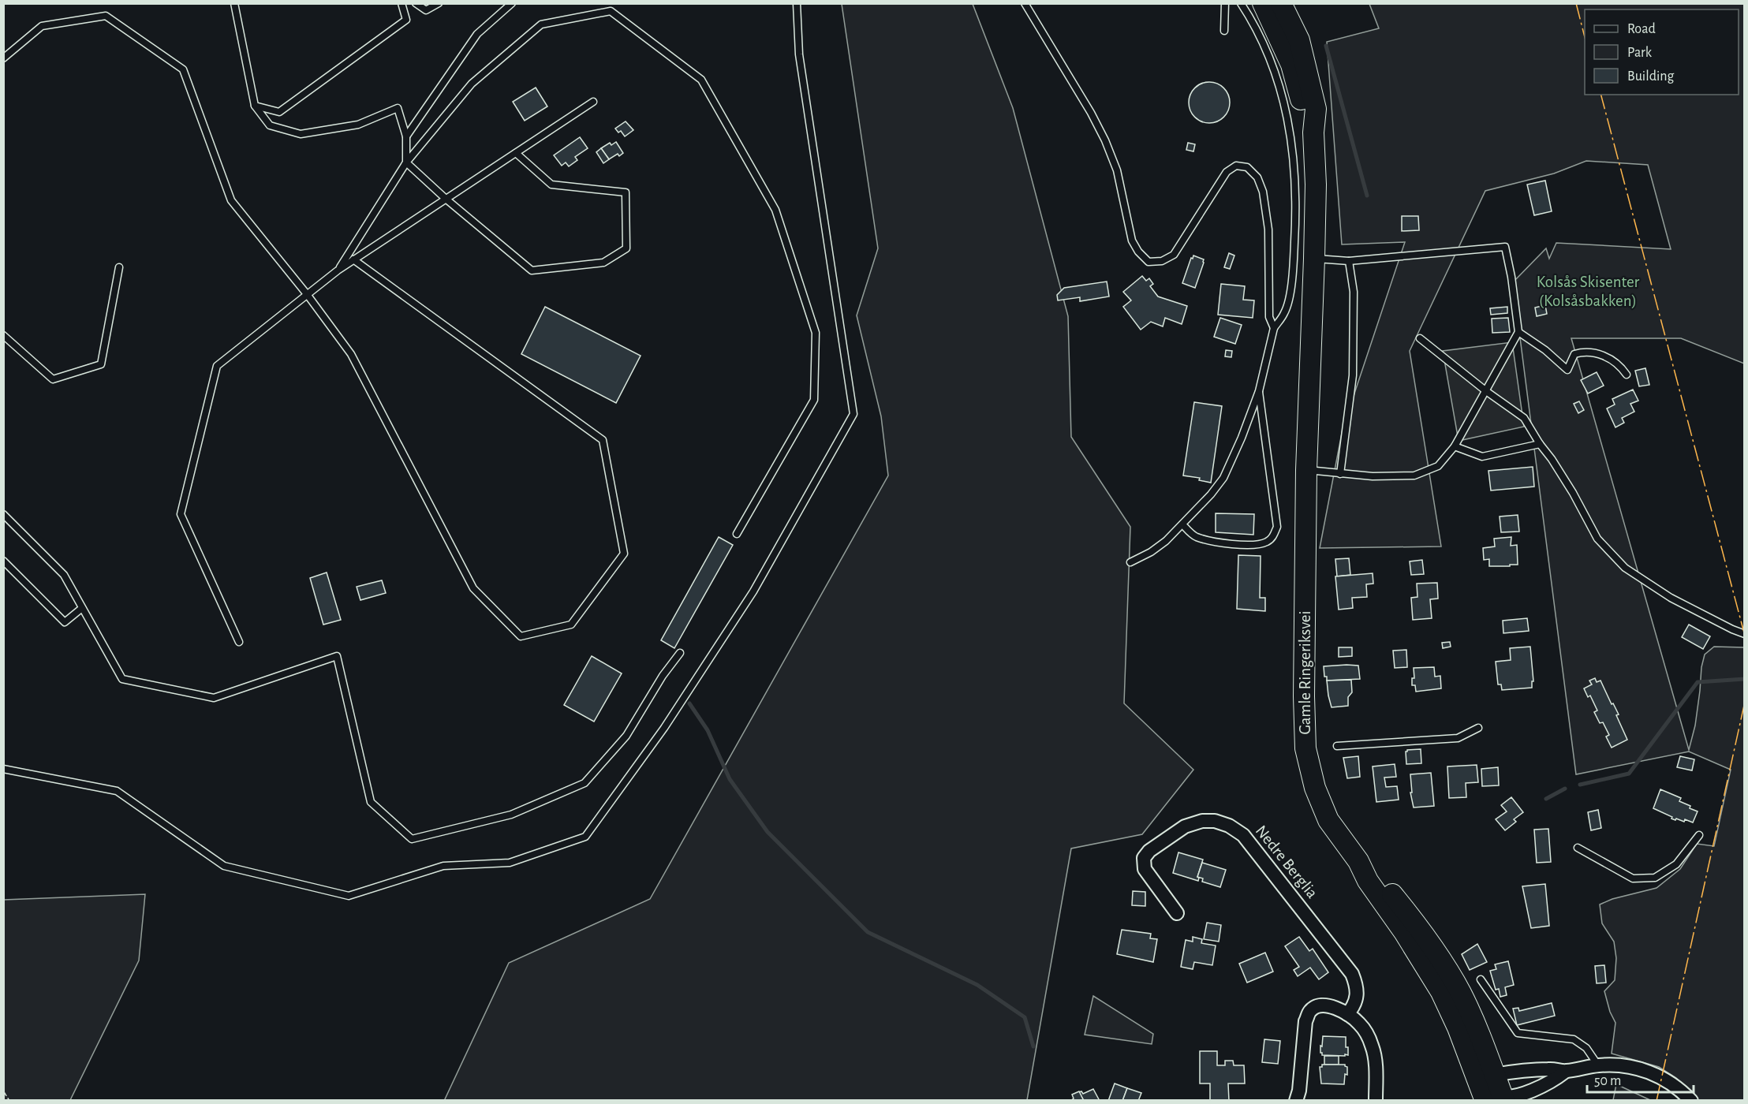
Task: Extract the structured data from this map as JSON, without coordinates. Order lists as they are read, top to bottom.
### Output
{
  "streets": {
    "main road": ["Gamle Ringeriksvei"],
    "street": ["Nedre Berglia"]
  },
  "parks": ["Kolsås Skisenter (Kolsåsbakken)"],
  "legend": ["Road", "Park", "Building"],
  "scale_bar": "50 m"
}
